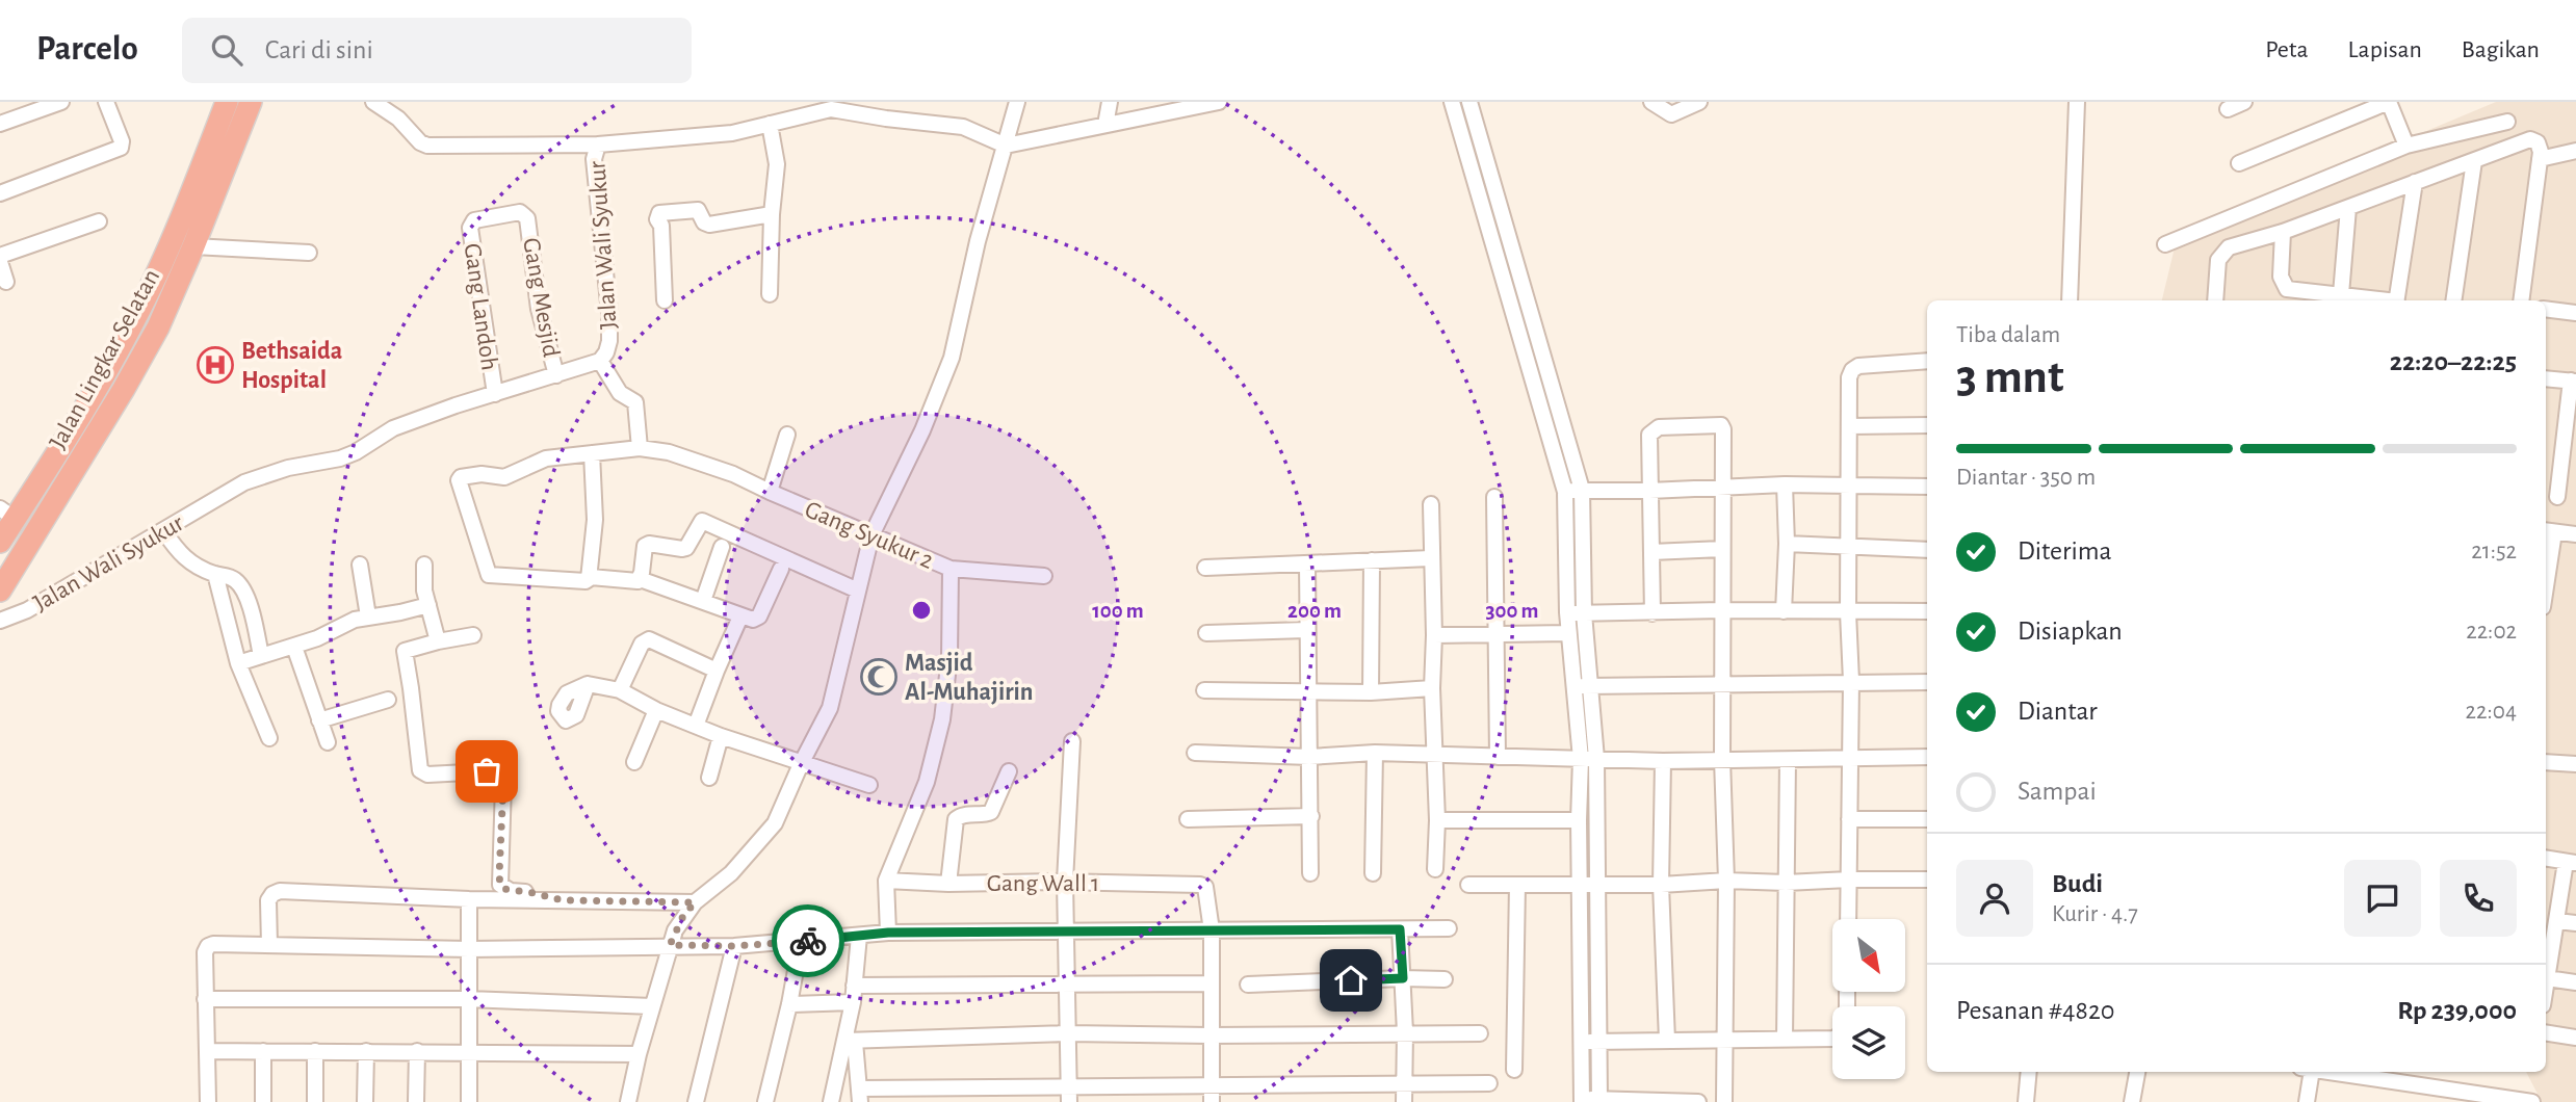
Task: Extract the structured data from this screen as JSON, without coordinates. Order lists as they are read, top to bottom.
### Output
{
  "streets": {
    "highway": ["Jalan Lingkar Selatan"],
    "street": [
      "Jalan Wali Syukur",
      "Gang Mesjid",
      "Gang Landoh",
      "Gang Syukur 2",
      "Gang Wall 1"
    ]
  },
  "crossings": [
    ["Jalan Wali Syukur", "Gang Mesjid"],
    ["Jalan Wali Syukur", "Gang Landoh"],
    ["Gang Mesjid", "Gang Landoh"],
    ["Gang Syukur 2", "Gang Wall 1"]
  ],
  "places": {
    "hospital": ["Bethsaida Hospital"],
    "mosque": ["Masjid Al-Muhajirin"]
  },
  "north": "bottom right",
  "page": {
    "header": "Parcelo",
    "search": "Cari di sini",
    "nav": ["Peta", "Lapisan", "Bagikan"],
    "heading": ["3 mnt", "Tiba dalam", "22:20–22:25"],
    "panel": [
      "Budi",
      "Kurir · 4.7",
      "Pesanan #4820",
      "Rp 239,000"
    ],
    "bar": "Diantar · 350 m",
    "list": [
      ["Diterima", "21:52"],
      ["Disiapkan", "22:02"],
      ["Diantar", "22:04"],
      "Sampai"
    ]
  },
  "rings": ["100 m", "200 m", "300 m"]
}
